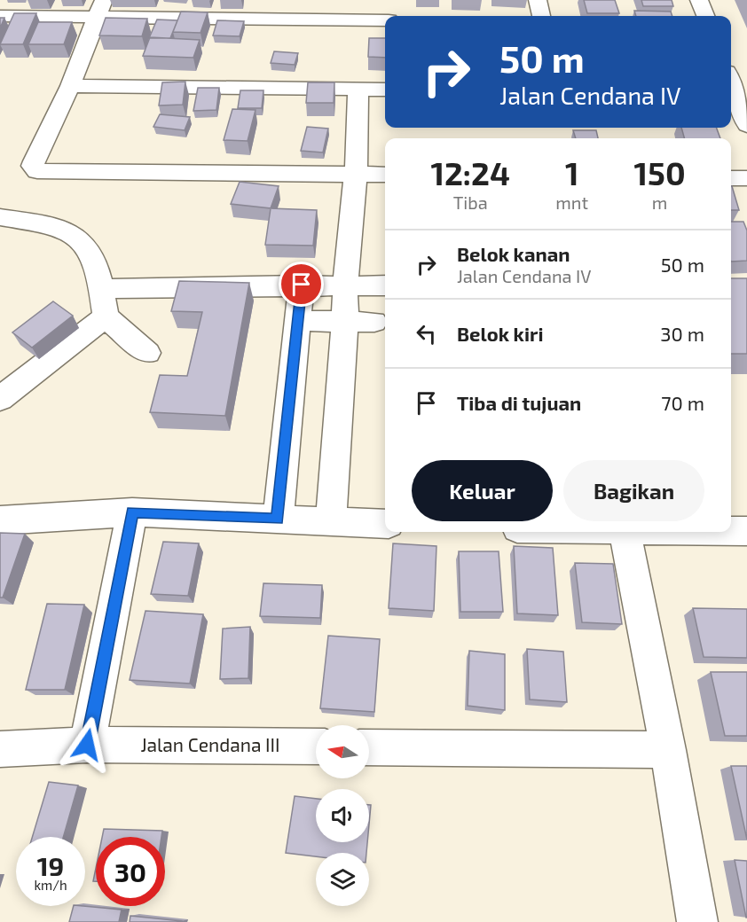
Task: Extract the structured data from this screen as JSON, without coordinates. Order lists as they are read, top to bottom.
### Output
{
  "streets": {
    "street": ["Jalan Cendana III"]
  },
  "north": "left",
  "page": {
    "turn": ["50 m", "Jalan Cendana IV"],
    "eta": [
      "12:24",
      "Tiba",
      "1",
      "mnt",
      "150",
      "m"
    ],
    "list": [
      {
        "name": "Belok kanan",
        "note": "Jalan Cendana IV",
        "value": "50 m"
      },
      {
        "name": "Belok kiri",
        "value": "30 m"
      },
      {
        "name": "Tiba di tujuan",
        "value": "70 m"
      }
    ],
    "buttons": ["Keluar", "Bagikan"],
    "speed": "19 km/h",
    "limit": "30"
  }
}
